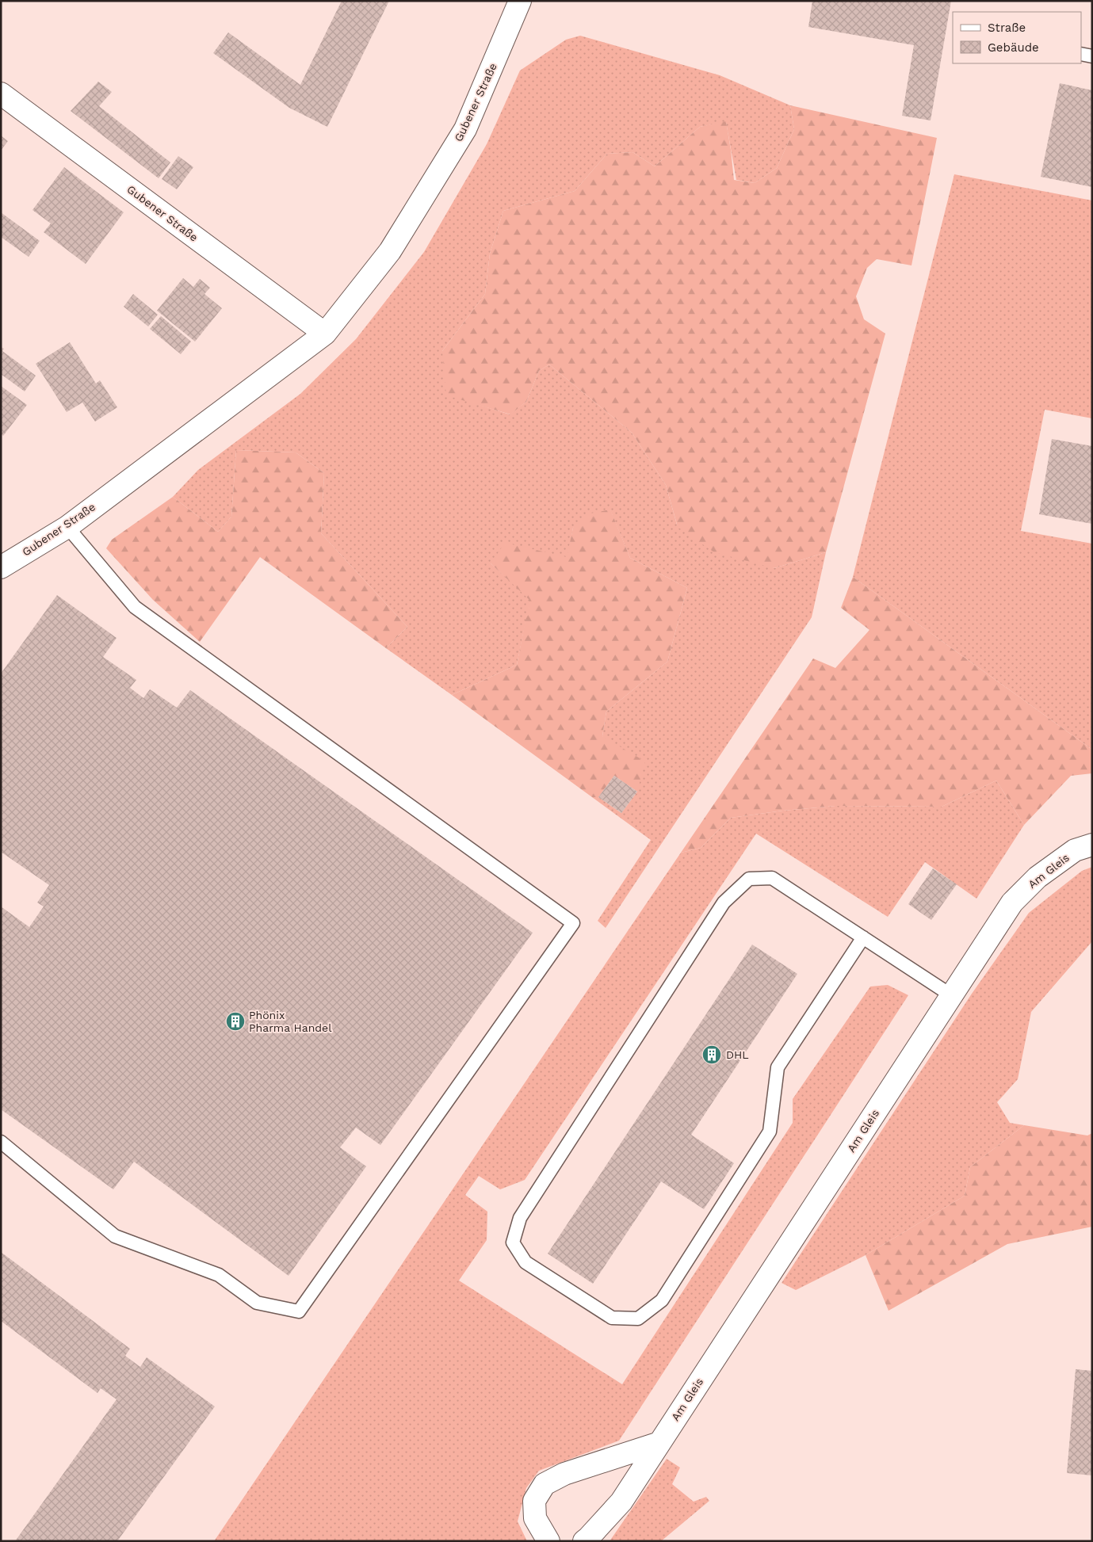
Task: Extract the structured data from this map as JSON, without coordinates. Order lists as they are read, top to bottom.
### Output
{
  "streets": {
    "street": ["Gubener Straße", "Am Gleis"]
  },
  "places": {
    "building": ["Phönix Pharma Handel", "DHL"]
  },
  "legend": ["Straße", "Gebäude"]
}
